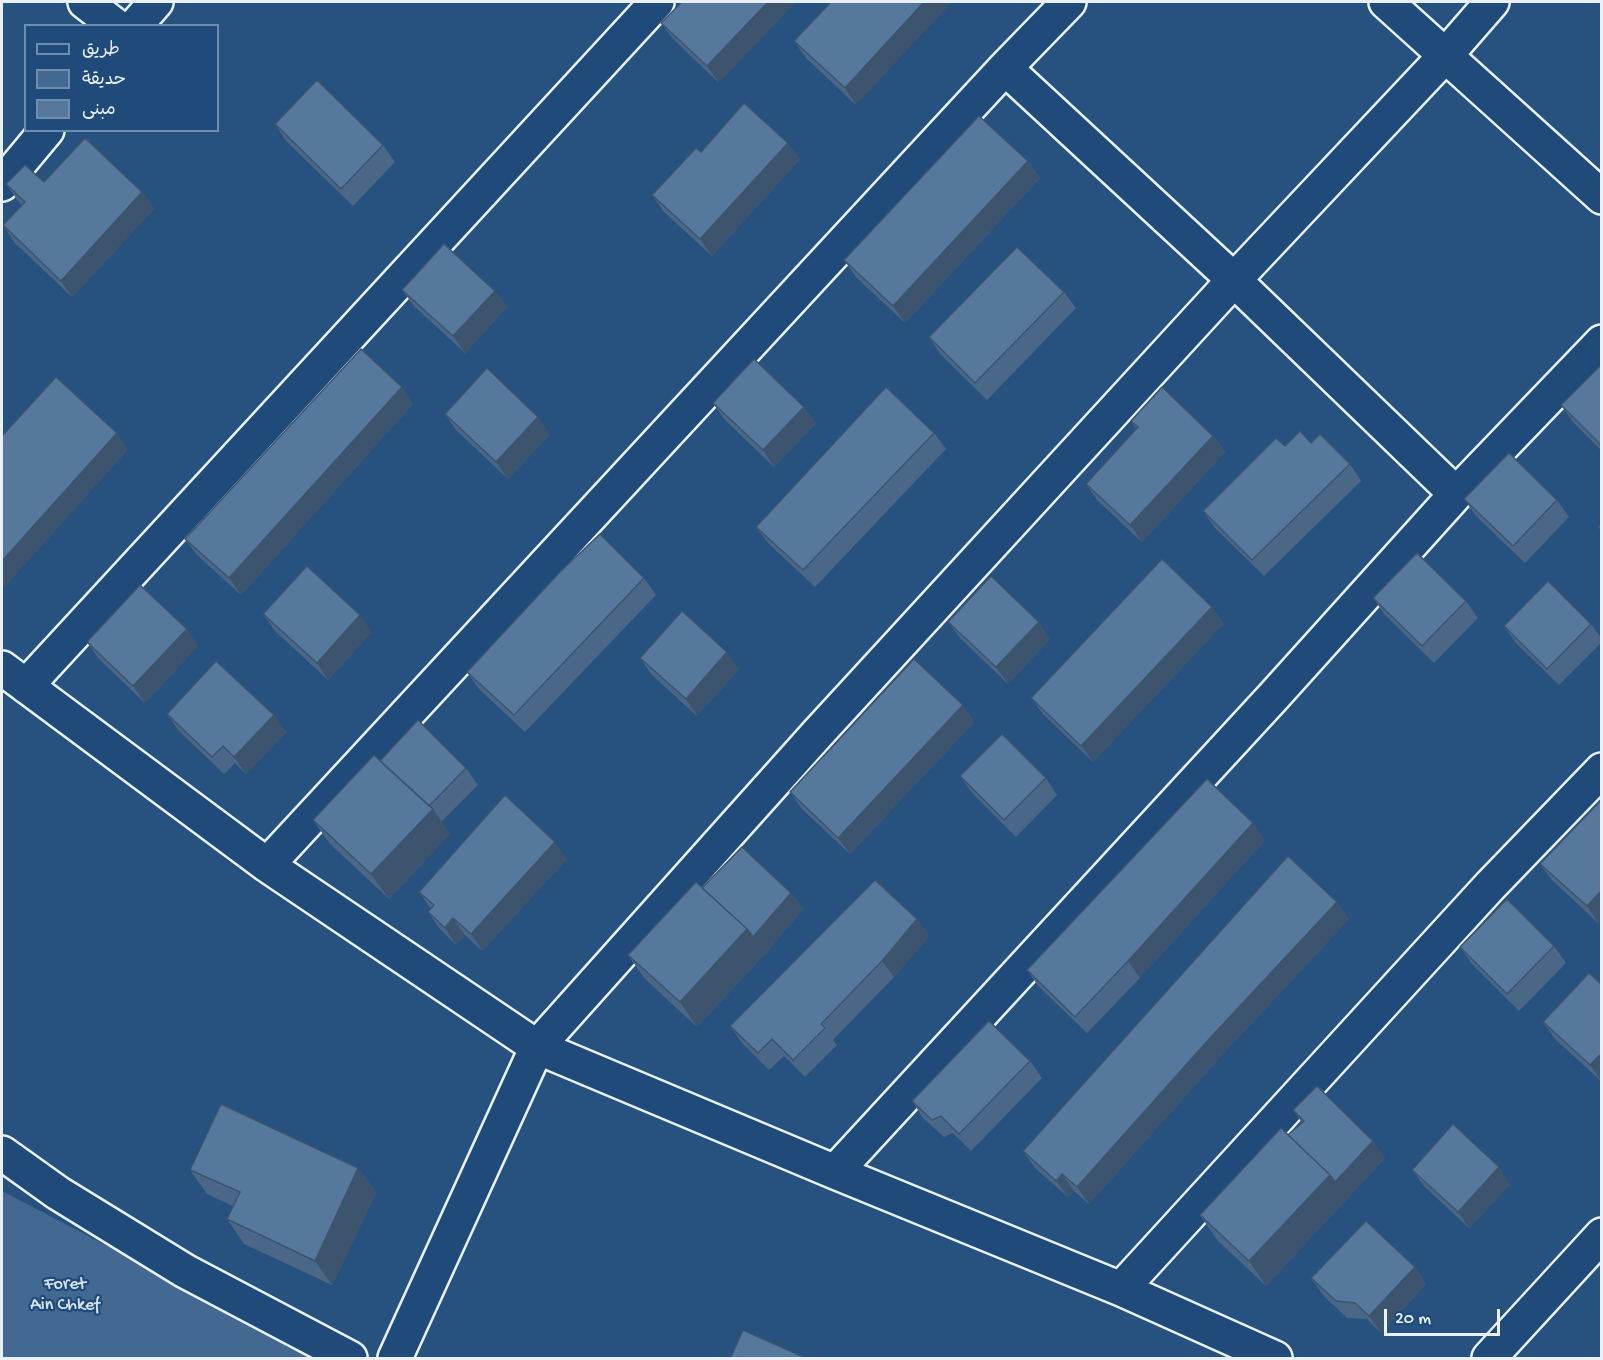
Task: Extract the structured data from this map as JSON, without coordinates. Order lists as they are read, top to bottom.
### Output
{
  "parks": ["Foret Ain Chkef"],
  "legend": ["طريق", "حديقة", "مبنى"],
  "scale_bar": "20 m"
}
